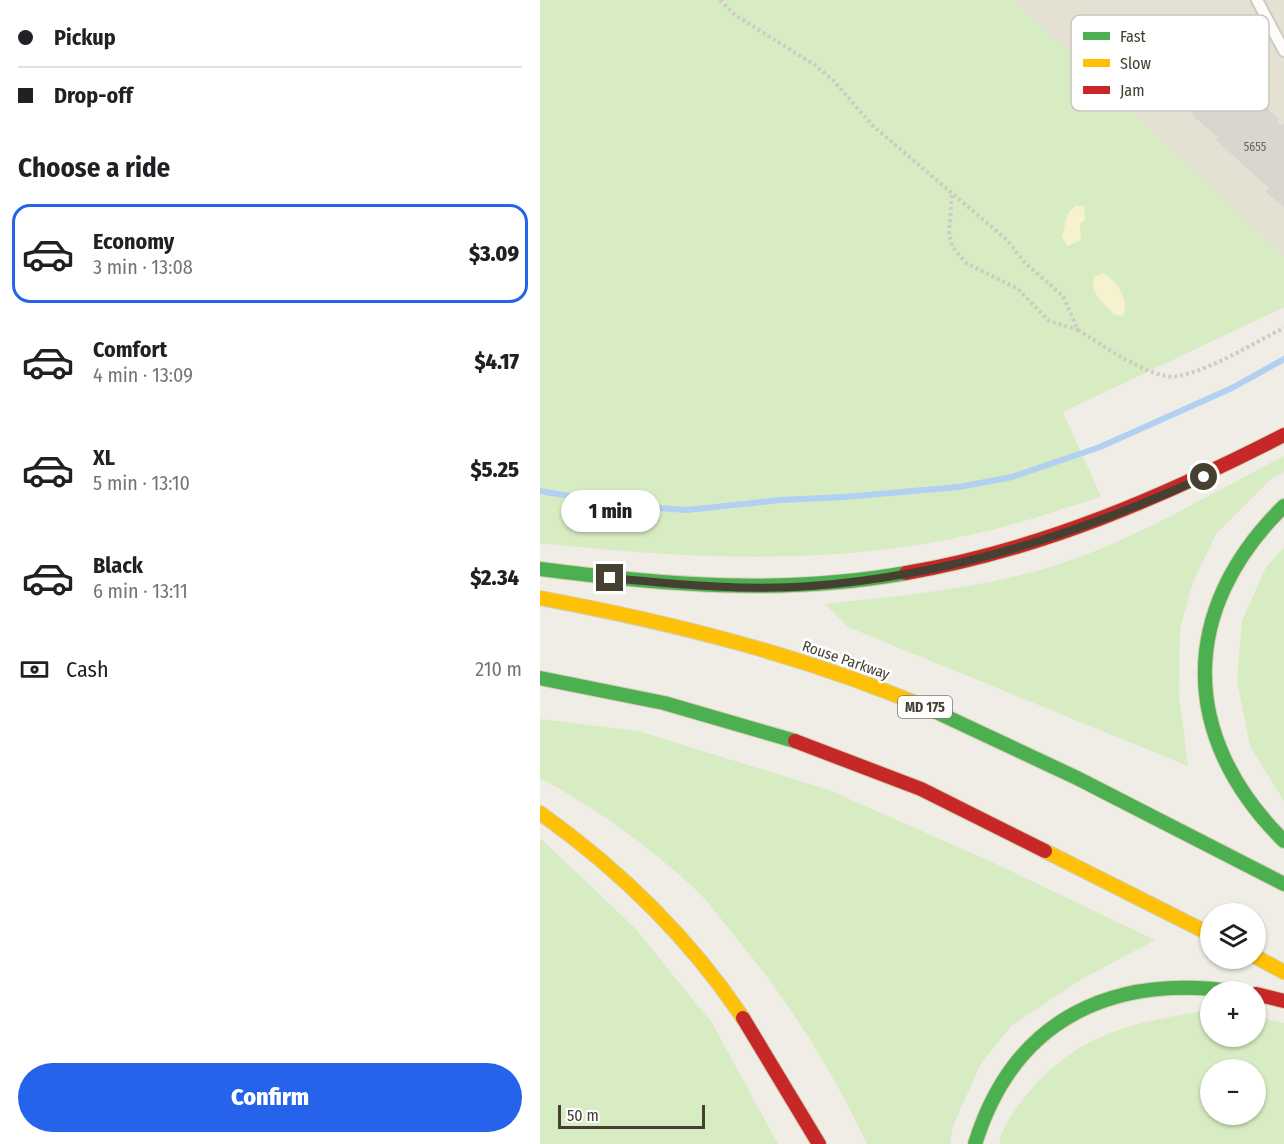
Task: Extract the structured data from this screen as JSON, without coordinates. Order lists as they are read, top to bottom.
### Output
{
  "streets": {
    "main road": ["Rouse Parkway", "MD 175"]
  },
  "house_numbers": ["5655"],
  "legend": ["Fast", "Slow", "Jam"],
  "scale_bar": "50 m",
  "page": {
    "banner": ["Pickup", "Drop-off"],
    "heading": "Choose a ride",
    "list": [
      {
        "name": "Economy",
        "note": "3 min · 13:08",
        "value": "$3.09"
      },
      {
        "name": "Comfort",
        "note": "4 min · 13:09",
        "value": "$4.17"
      },
      {
        "name": "XL",
        "note": "5 min · 13:10",
        "value": "$5.25"
      },
      {
        "name": "Black",
        "note": "6 min · 13:11",
        "value": "$2.34"
      }
    ],
    "bubble": "1 min",
    "pay": ["Cash", "210 m"],
    "map_buttons": ["+", "−"],
    "buttons": "Confirm",
    "scale": "50 m"
  }
}
